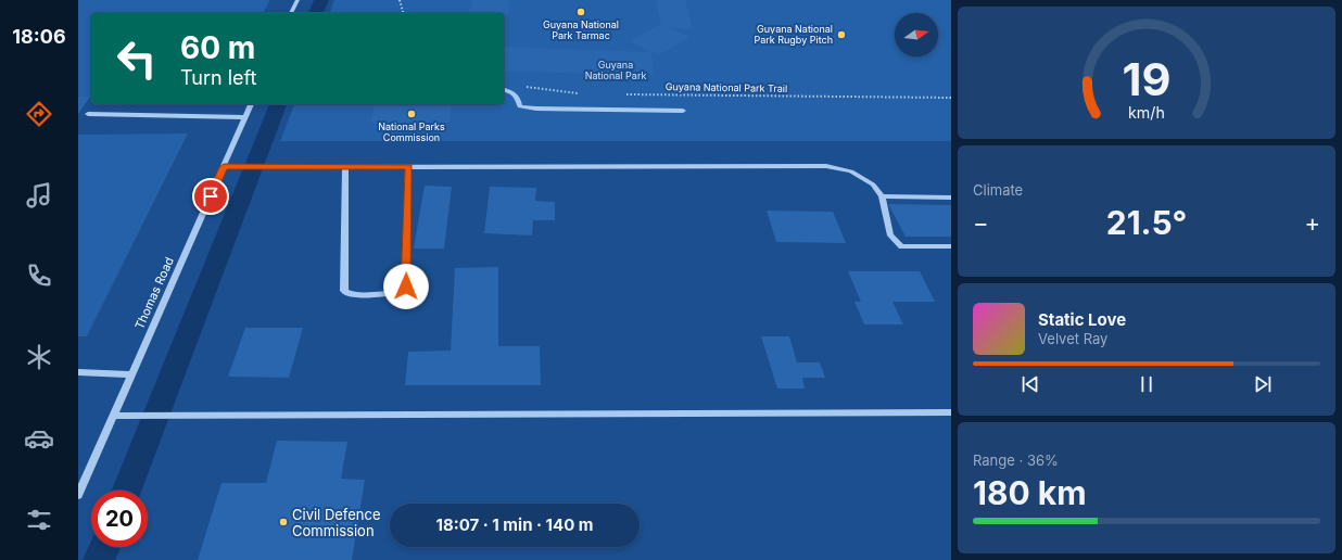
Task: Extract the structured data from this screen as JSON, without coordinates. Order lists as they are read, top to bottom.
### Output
{
  "streets": {
    "street": ["Thomas Road"],
    "path": ["Guyana National Park Trail"]
  },
  "parks": ["Guyana National Park"],
  "places": [
    "Guyana National Park Tarmac",
    "Guyana National Park Rugby Pitch",
    "National Parks Commission",
    "Civil Defence Commission"
  ],
  "north": "right",
  "page": {
    "tabs": "18:06",
    "turn": ["60 m", "Turn left"],
    "tile": [
      "Climate",
      ["Range · 36%", "180 km"]
    ],
    "heat": ["−", "21.5°", "+"],
    "song": ["Static Love", "Velvet Ray"],
    "limit": "20",
    "trip": "18:07 · 1 min · 140 m",
    "gauge": ["19", "km/h"]
  }
}
